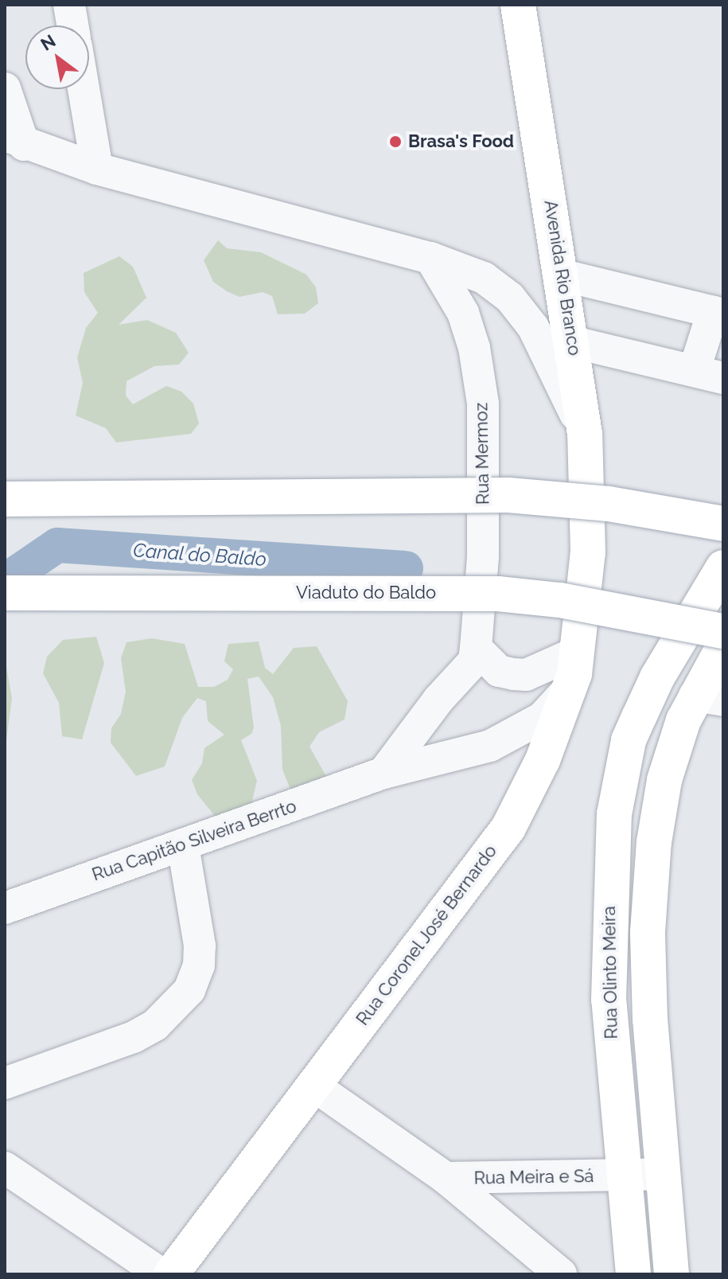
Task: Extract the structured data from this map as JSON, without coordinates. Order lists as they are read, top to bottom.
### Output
{
  "streets": {
    "main road": [
      "Avenida Rio Branco",
      "Viaduto do Baldo",
      "Rua Coronel José Bernardo",
      "Rua Olinto Meira"
    ],
    "street": ["Rua Mermoz", "Rua Capitão Silveira Berrto", "Rua Meira e Sá"]
  },
  "crossings": [
    ["Avenida Rio Branco", "Rua Coronel José Bernardo"],
    ["Rua Capitão Silveira Berrto", "Rua Coronel José Bernardo"],
    ["Rua Coronel José Bernardo", "Rua Meira e Sá"],
    ["Rua Olinto Meira", "Rua Meira e Sá"]
  ],
  "water": ["Canal do Baldo"],
  "places": ["Brasa's Food"],
  "north": "top left"
}
